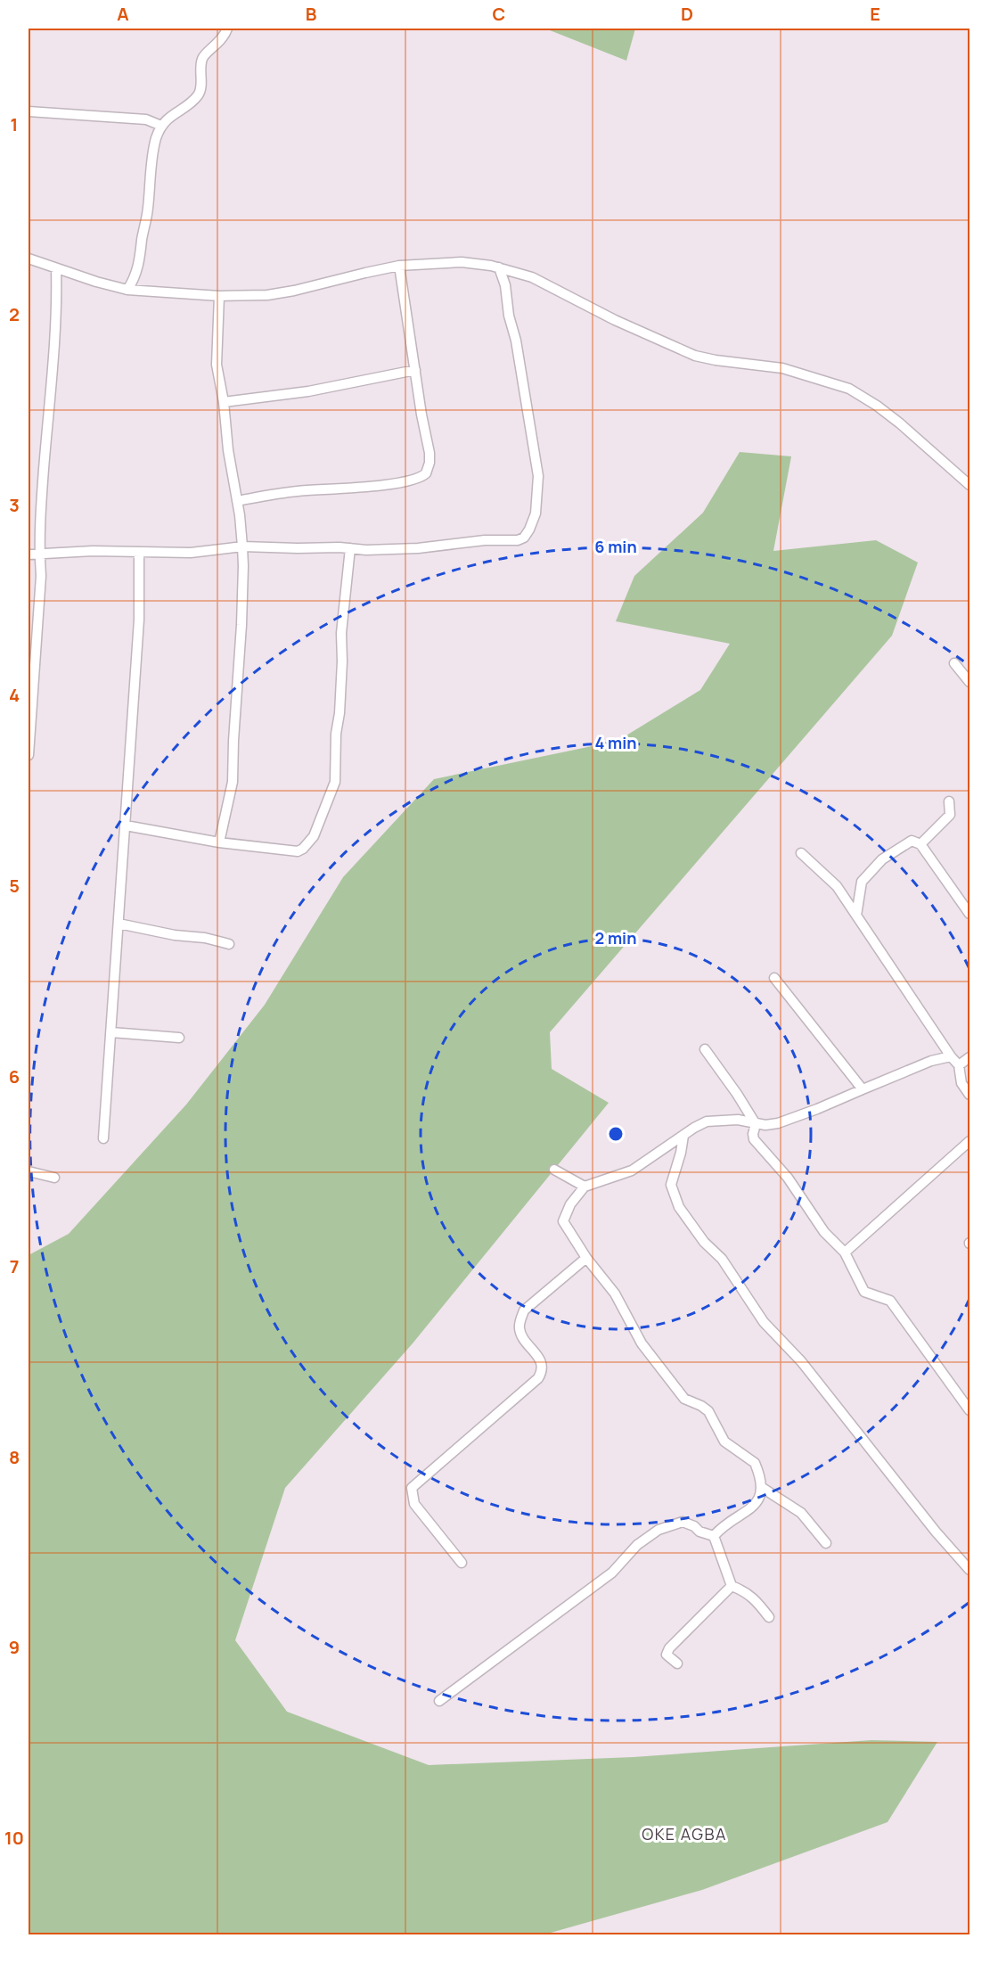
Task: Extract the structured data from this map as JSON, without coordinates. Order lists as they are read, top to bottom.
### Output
{
  "districts": ["OKE AGBA"],
  "grid": {
    "columns": [
      "A",
      "B",
      "C",
      "D",
      "E"
    ],
    "rows": [
      "1",
      "2",
      "3",
      "4",
      "5",
      "6",
      "7",
      "8",
      "9",
      "10"
    ]
  },
  "rings": ["6 min", "4 min", "2 min"]
}
